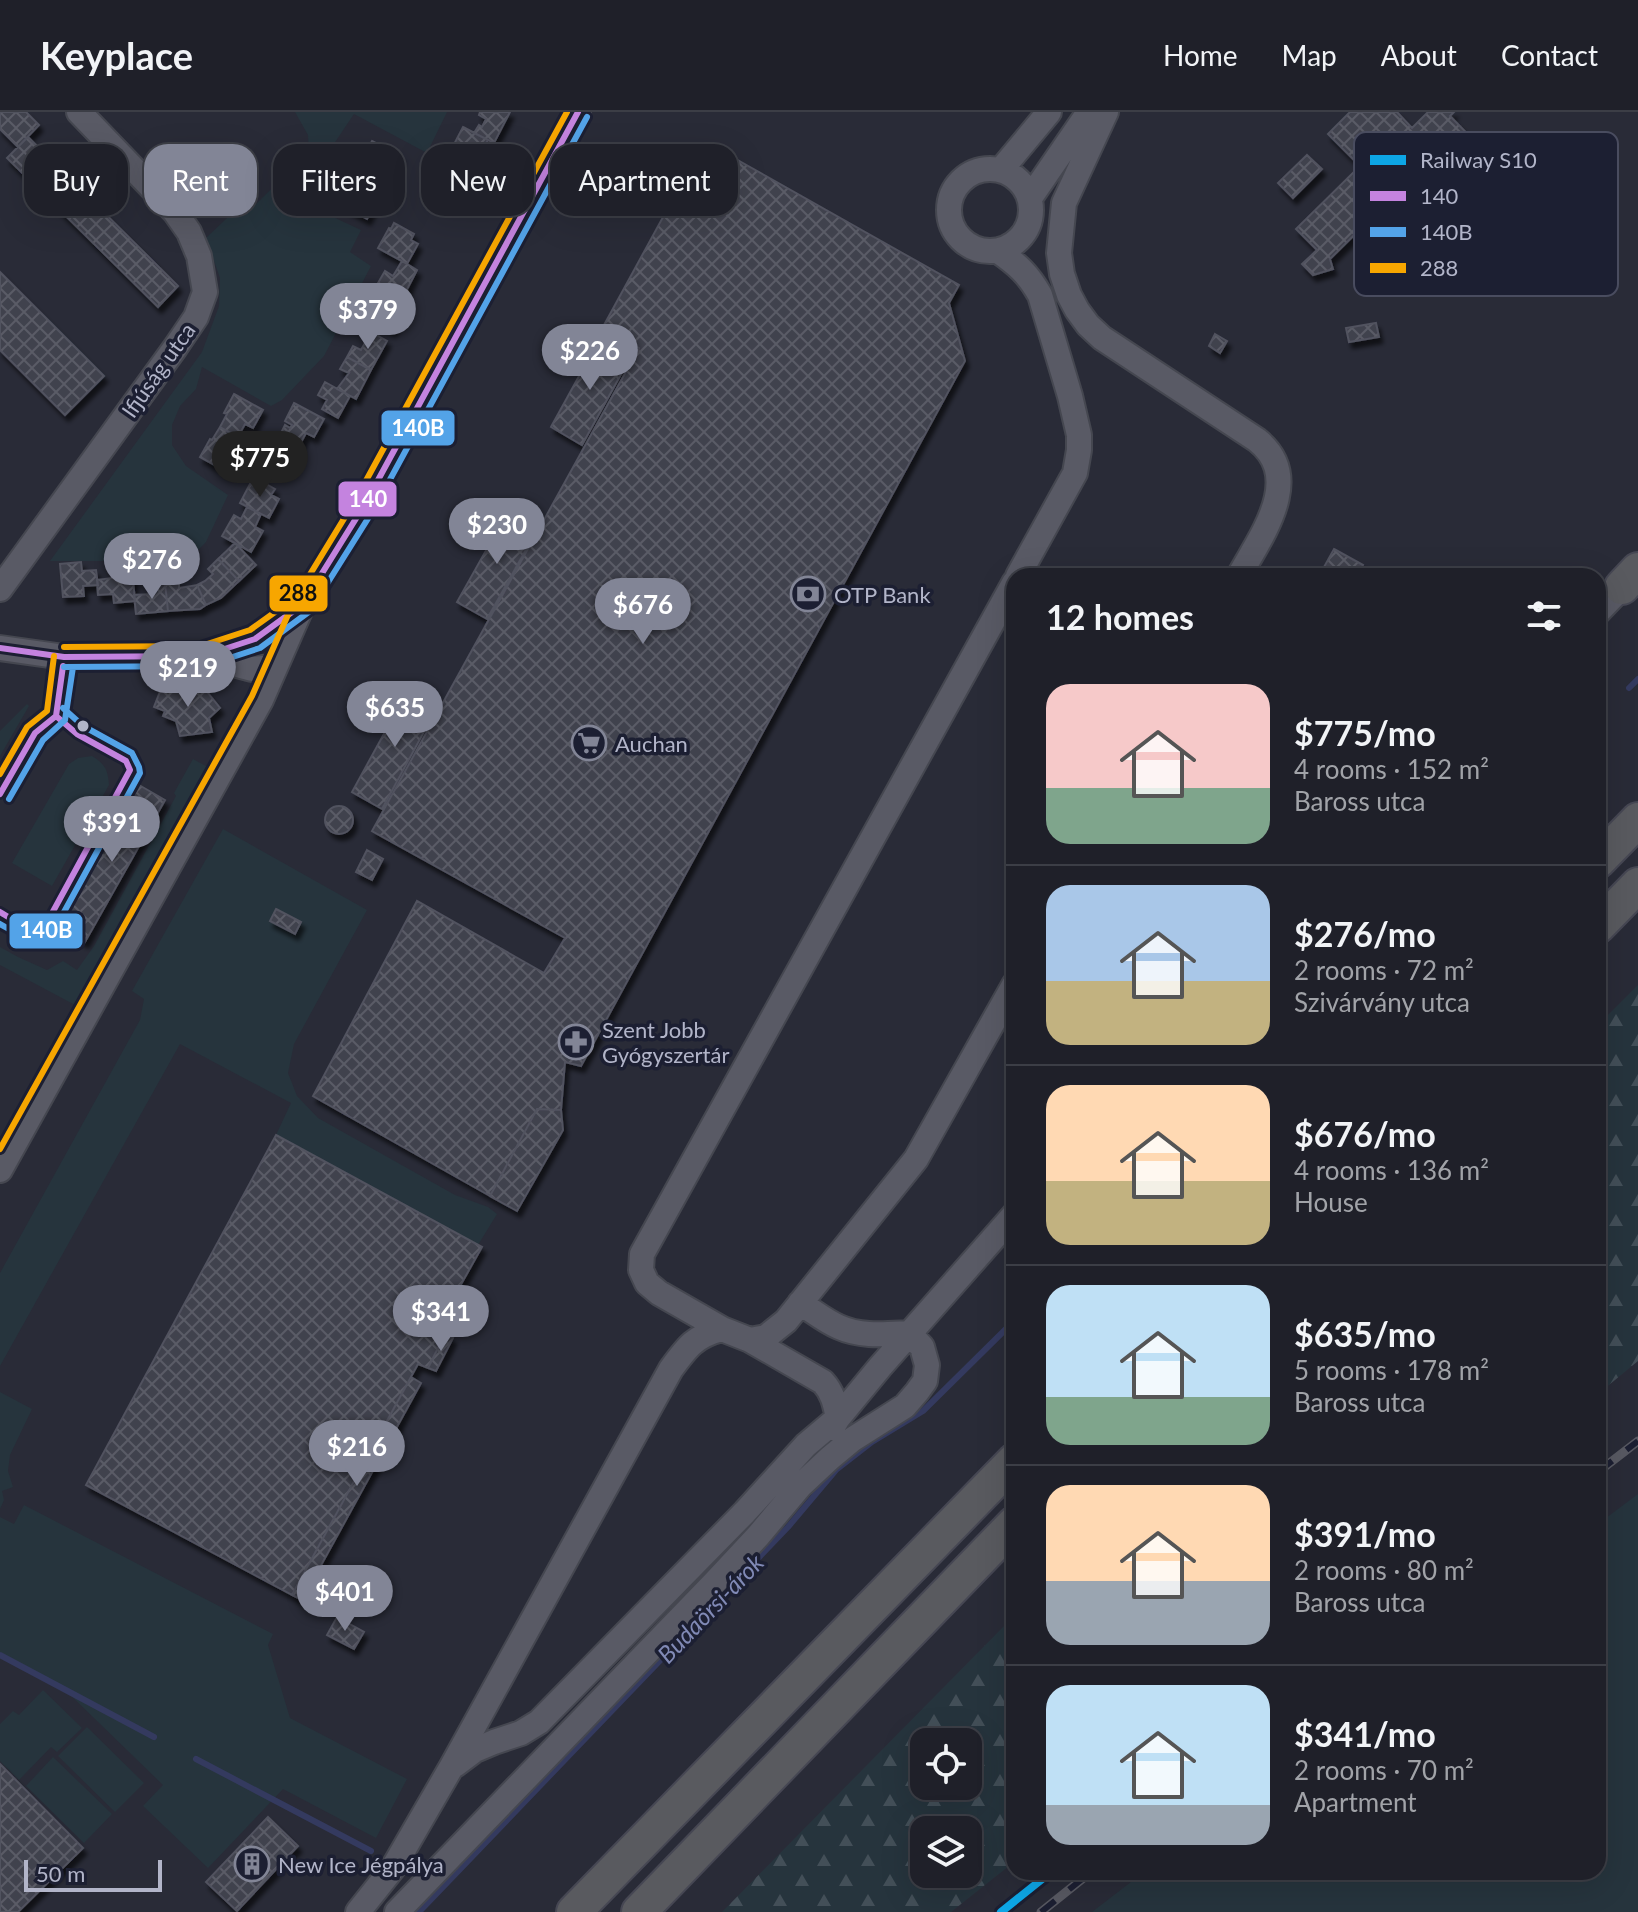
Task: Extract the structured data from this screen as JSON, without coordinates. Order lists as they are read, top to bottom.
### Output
{
  "streets": {
    "street": ["Ifjúság utca"]
  },
  "water": ["Budaörsi-árok"],
  "places": {
    "bank": ["OTP Bank"],
    "supermarket": ["Auchan"],
    "pharmacy": ["Szent Jobb Gyógyszertár"],
    "building": ["New Ice Jégpálya"]
  },
  "lines": [
    "transit line 140",
    "transit line 288",
    "transit line 140B",
    "rail line S10"
  ],
  "legend": [
    "Railway S10",
    "140",
    "140B",
    "288"
  ],
  "scale_bar": "50 m",
  "page": {
    "header": "Keyplace",
    "nav": [
      "Home",
      "Map",
      "About",
      "Contact"
    ],
    "chip": [
      "Buy",
      "Rent",
      "Filters",
      "New",
      "Apartment"
    ],
    "price": [
      "$379",
      "$226",
      "$775",
      "$230",
      "$276",
      "$676",
      "$219",
      "$635",
      "$391",
      "$341",
      "$216",
      "$401"
    ],
    "heading": "12 homes",
    "list": [
      {
        "name": "$775/mo",
        "note": "4 rooms · 152 m² · Baross utca"
      },
      {
        "name": "$276/mo",
        "note": "2 rooms · 72 m² · Szivárvány utca"
      },
      {
        "name": "$676/mo",
        "note": "4 rooms · 136 m² · House"
      },
      {
        "name": "$635/mo",
        "note": "5 rooms · 178 m² · Baross utca"
      },
      {
        "name": "$391/mo",
        "note": "2 rooms · 80 m² · Baross utca"
      },
      {
        "name": "$341/mo",
        "note": "2 rooms · 70 m² · Apartment"
      }
    ],
    "scale": "50 m"
  }
}
